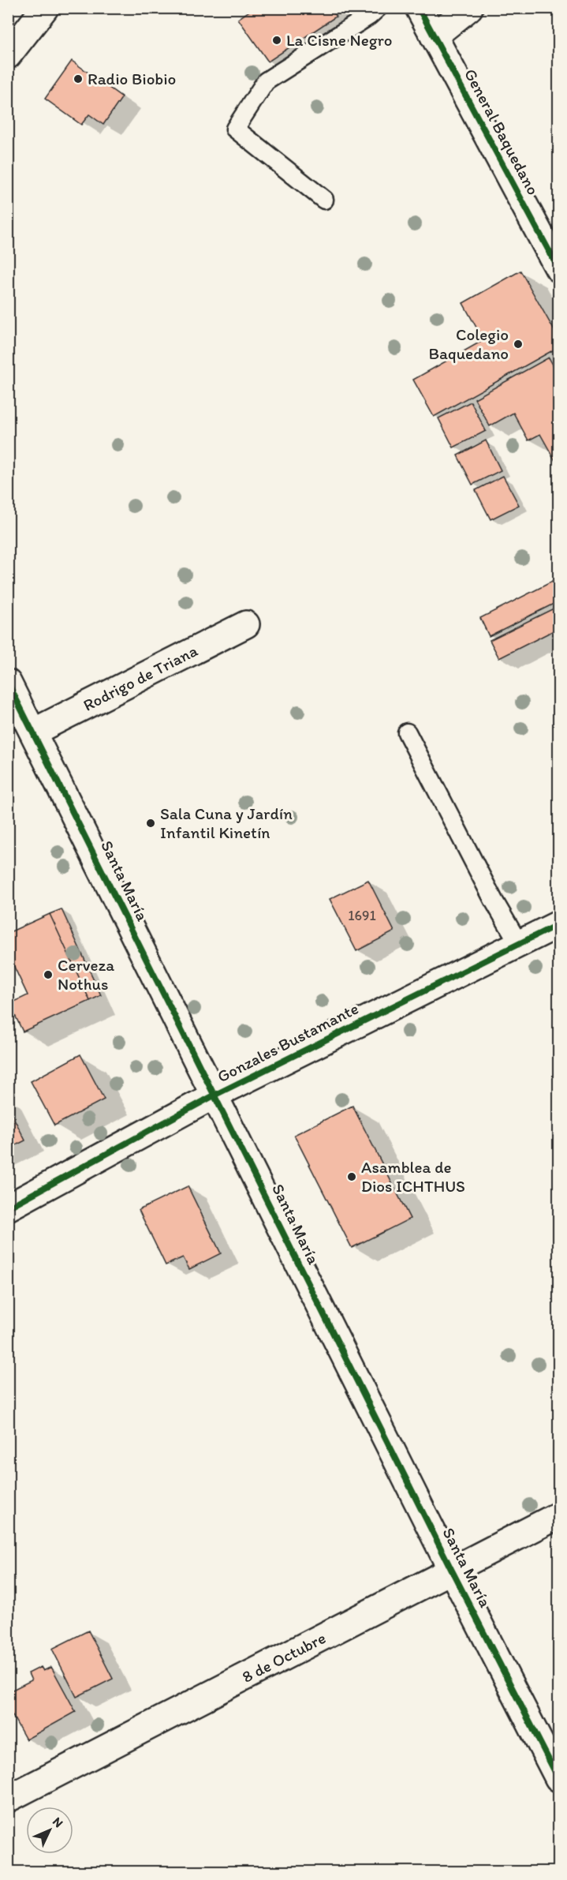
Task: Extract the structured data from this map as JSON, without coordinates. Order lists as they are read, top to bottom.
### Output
{
  "streets": {
    "street": [
      "General Baquedano",
      "Rodrigo de Triana",
      "Santa María",
      "Gonzales Bustamante",
      "8 de Octubre"
    ]
  },
  "crossings": [
    ["Rodrigo de Triana", "Santa María"],
    ["Santa María", "Gonzales Bustamante"],
    ["Santa María", "8 de Octubre"]
  ],
  "places": [
    "La Cisne Negro",
    "Radio Biobio",
    "Colegio Baquedano",
    "Sala Cuna y Jardín Infantil Kinetín",
    "Cerveza Nothus",
    "Asamblea de Dios ICHTHUS"
  ],
  "house_numbers": ["1691"],
  "north": "top right"
}
